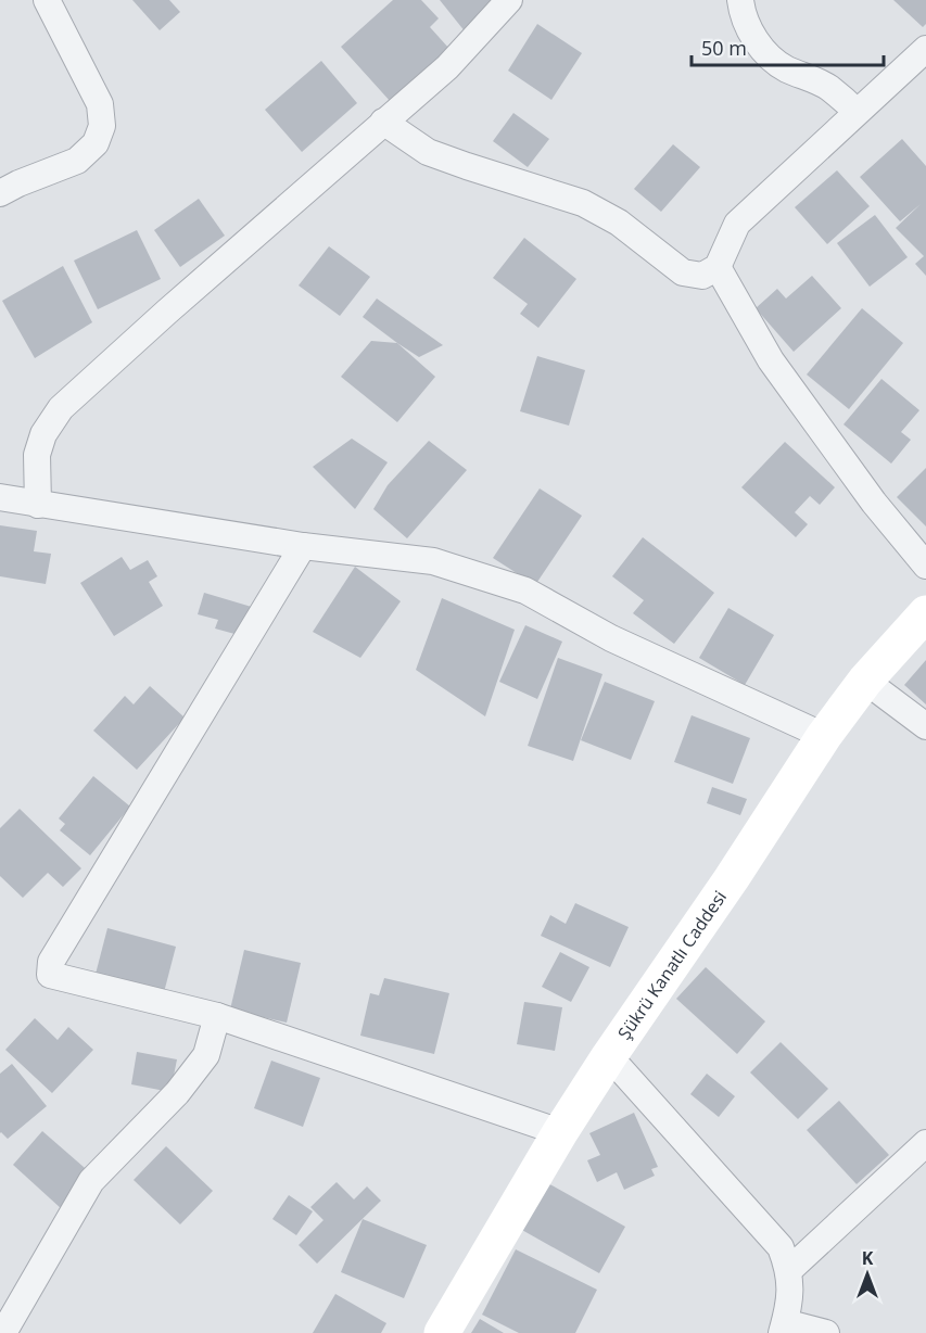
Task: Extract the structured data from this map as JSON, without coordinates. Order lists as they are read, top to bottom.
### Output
{
  "streets": {
    "street": ["Şükrü Kanatlı Caddesi"]
  },
  "scale_bar": "50 m",
  "north": "top"
}
